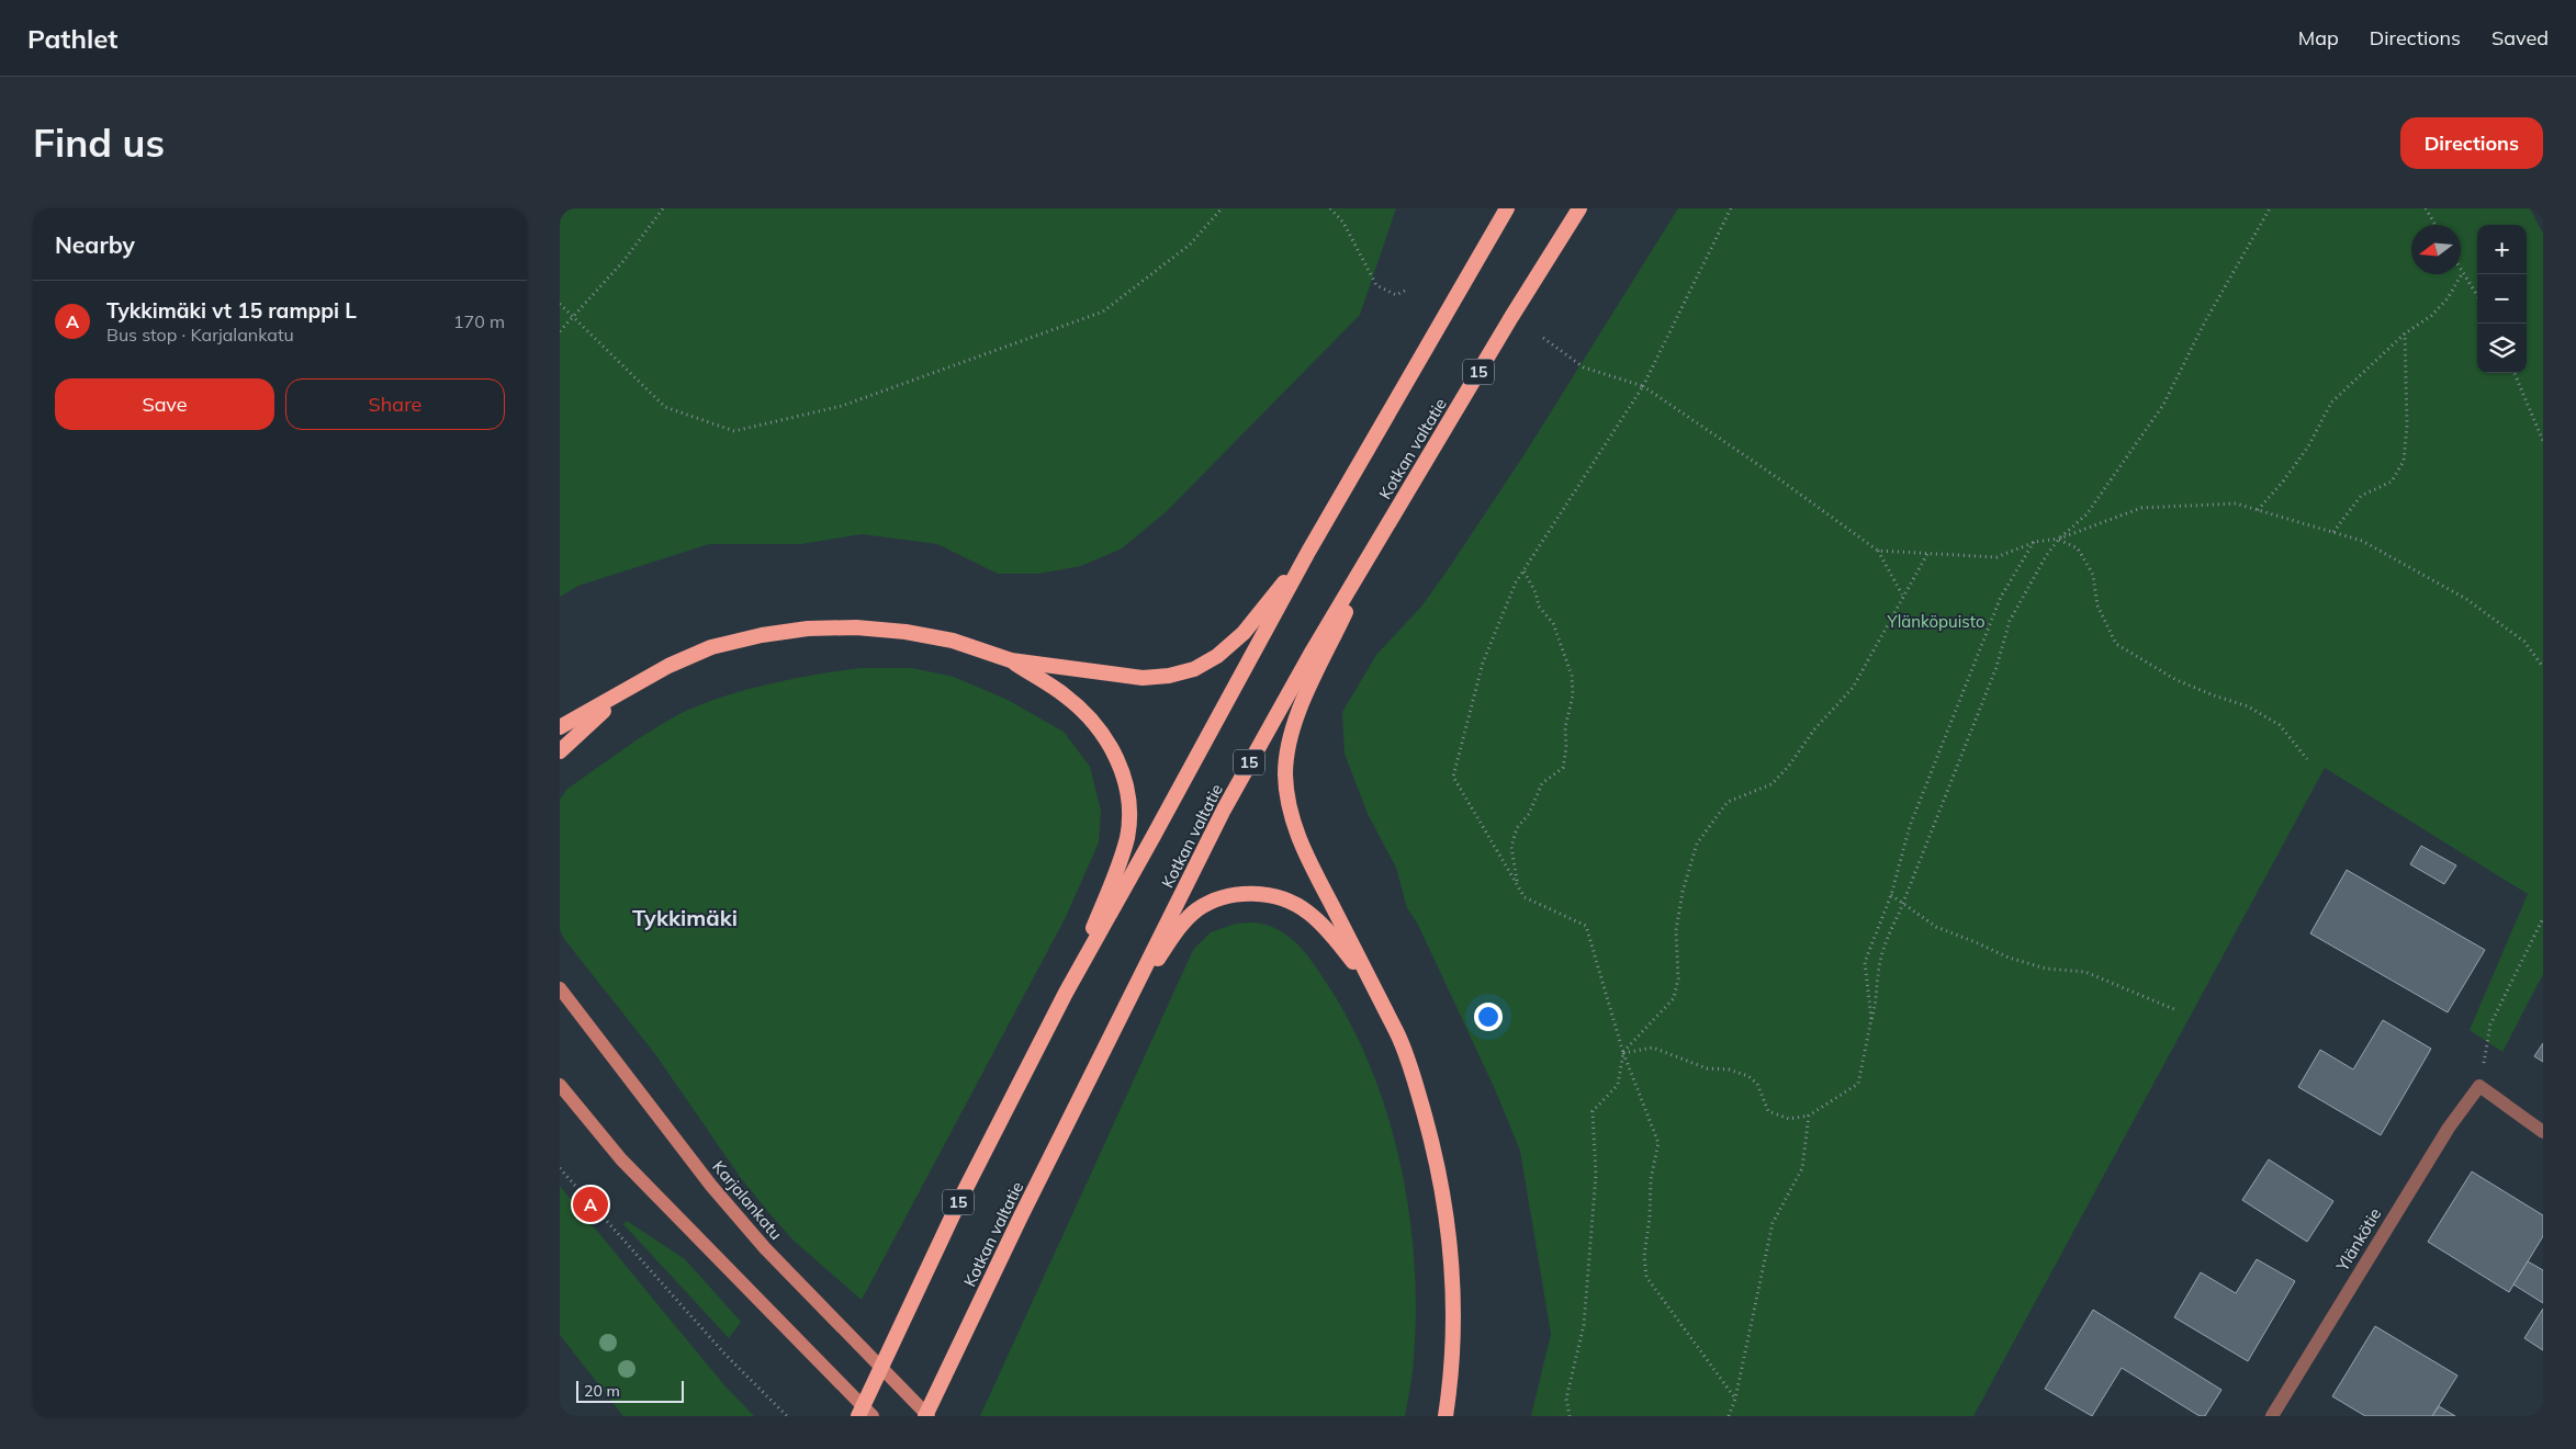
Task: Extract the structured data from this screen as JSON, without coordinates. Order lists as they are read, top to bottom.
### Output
{
  "streets": {
    "highway": ["15", "Kotkan valtatie"],
    "main road": ["Karjalankatu"],
    "street": ["Ylänkötie"]
  },
  "crossings": [
    ["Kotkan valtatie", "Karjalankatu"]
  ],
  "districts": ["Tykkimäki"],
  "parks": ["Ylänköpuisto"],
  "scale_bar": "20 m",
  "north": "left",
  "page": {
    "header": "Pathlet",
    "nav": ["Map", "Directions", "Saved"],
    "buttons": [
      "Directions",
      ["Save", "Share"]
    ],
    "title": "Find us",
    "heading": "Nearby",
    "map_buttons": ["+", "−"],
    "list": [
      {
        "mark": "A",
        "name": "Tykkimäki vt 15 ramppi L",
        "note": "Bus stop · Karjalankatu",
        "value": "170 m"
      }
    ],
    "pins": "A",
    "scale": "20 m"
  }
}
